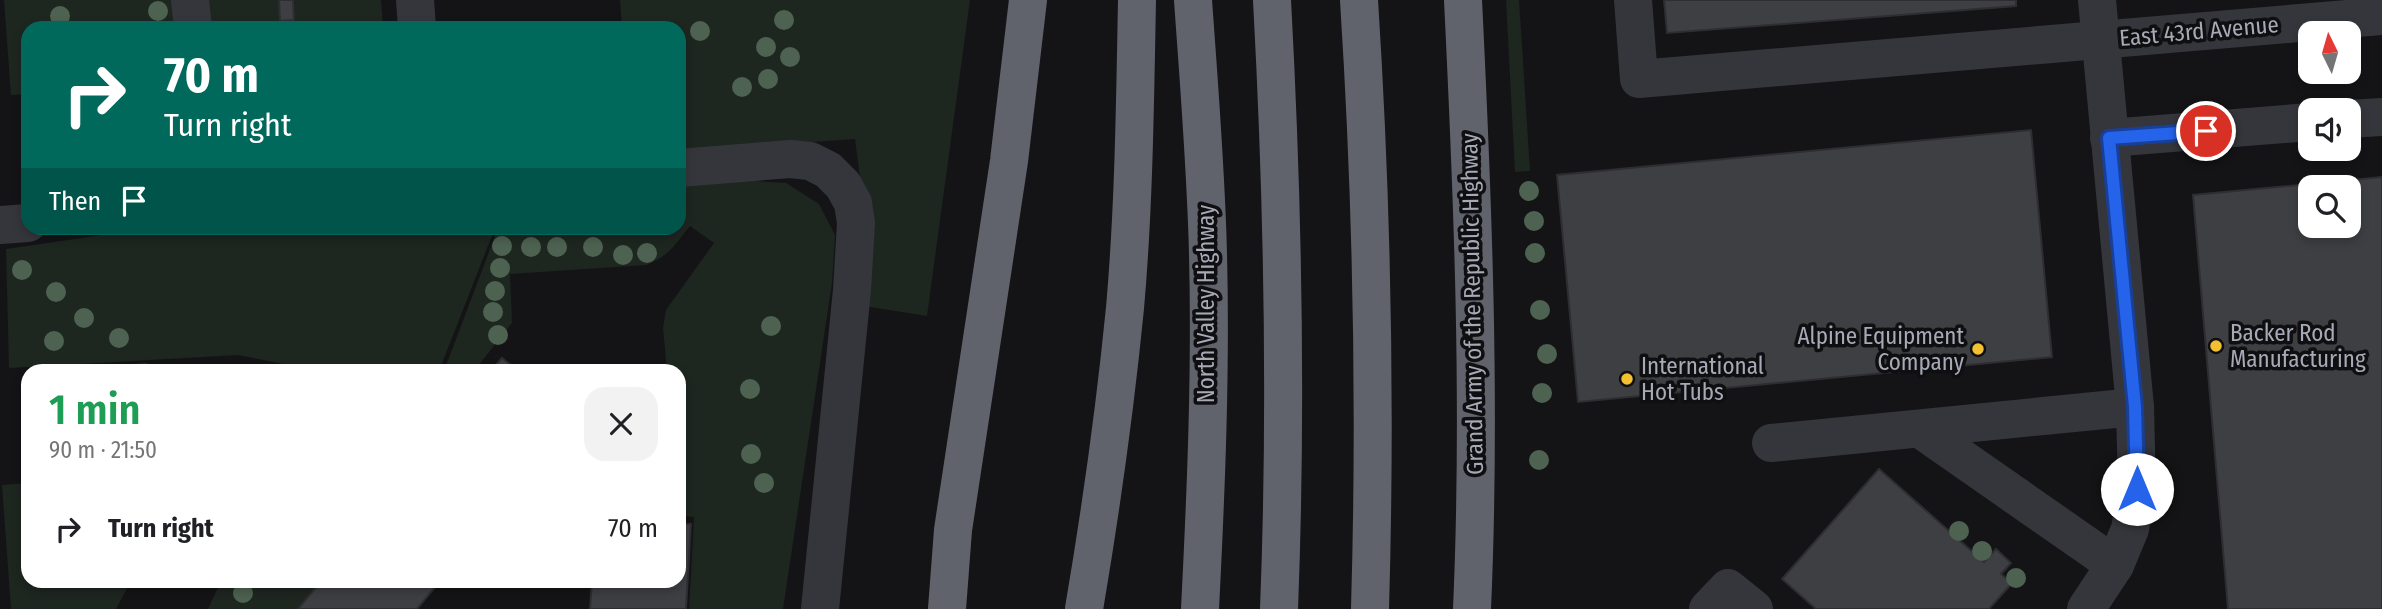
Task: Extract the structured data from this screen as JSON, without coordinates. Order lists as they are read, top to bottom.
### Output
{
  "streets": {
    "highway": ["North Valley Highway", "Grand Army of the Republic Highway"],
    "street": ["East 43rd Avenue"]
  },
  "places": ["Backer Rod Manufacturing", "Alpine Equipment Company", "International Hot Tubs"],
  "north": "top",
  "page": {
    "turn": ["70 m", "Turn right"],
    "then": "Then",
    "heading": ["1 min", "90 m · 21:50"],
    "list": [
      {
        "name": "Turn right",
        "value": "70 m"
      }
    ]
  }
}
